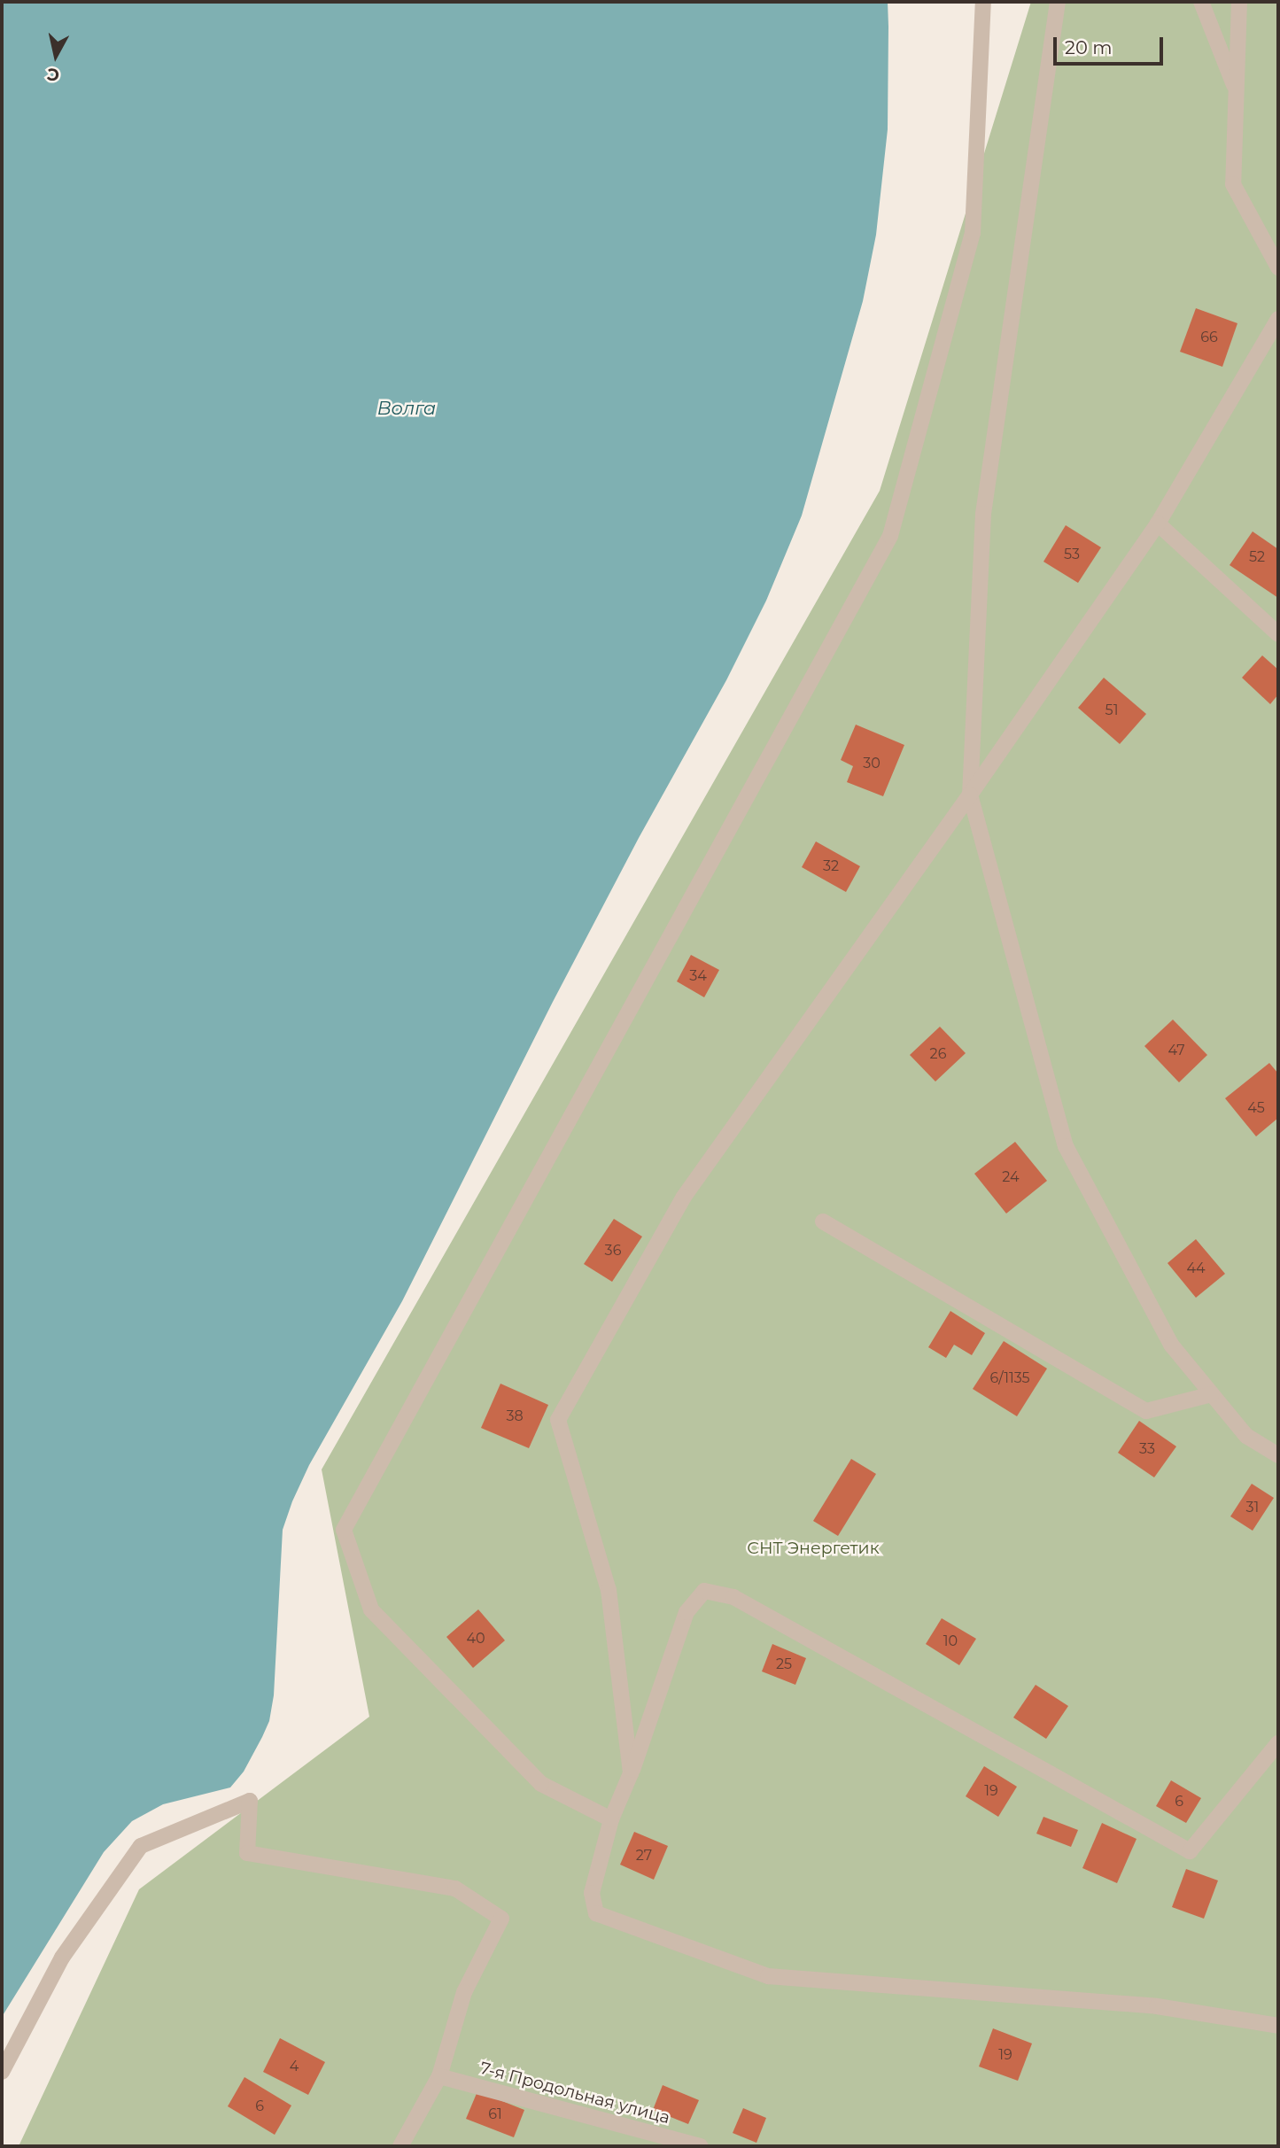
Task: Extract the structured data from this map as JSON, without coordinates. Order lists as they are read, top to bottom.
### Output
{
  "streets": {
    "street": ["7-я Продольная улица"]
  },
  "water": ["Волга"],
  "parks": ["СНТ Энергетик"],
  "house_numbers": [
    "66",
    "53",
    "52",
    "51",
    "30",
    "32",
    "34",
    "47",
    "26",
    "45",
    "24",
    "36",
    "44",
    "6/1135",
    "38",
    "33",
    "31",
    "40",
    "10",
    "25",
    "19",
    "6",
    "27",
    "19",
    "4",
    "6",
    "61"
  ],
  "scale_bar": "20 m",
  "north": "bottom"
}
